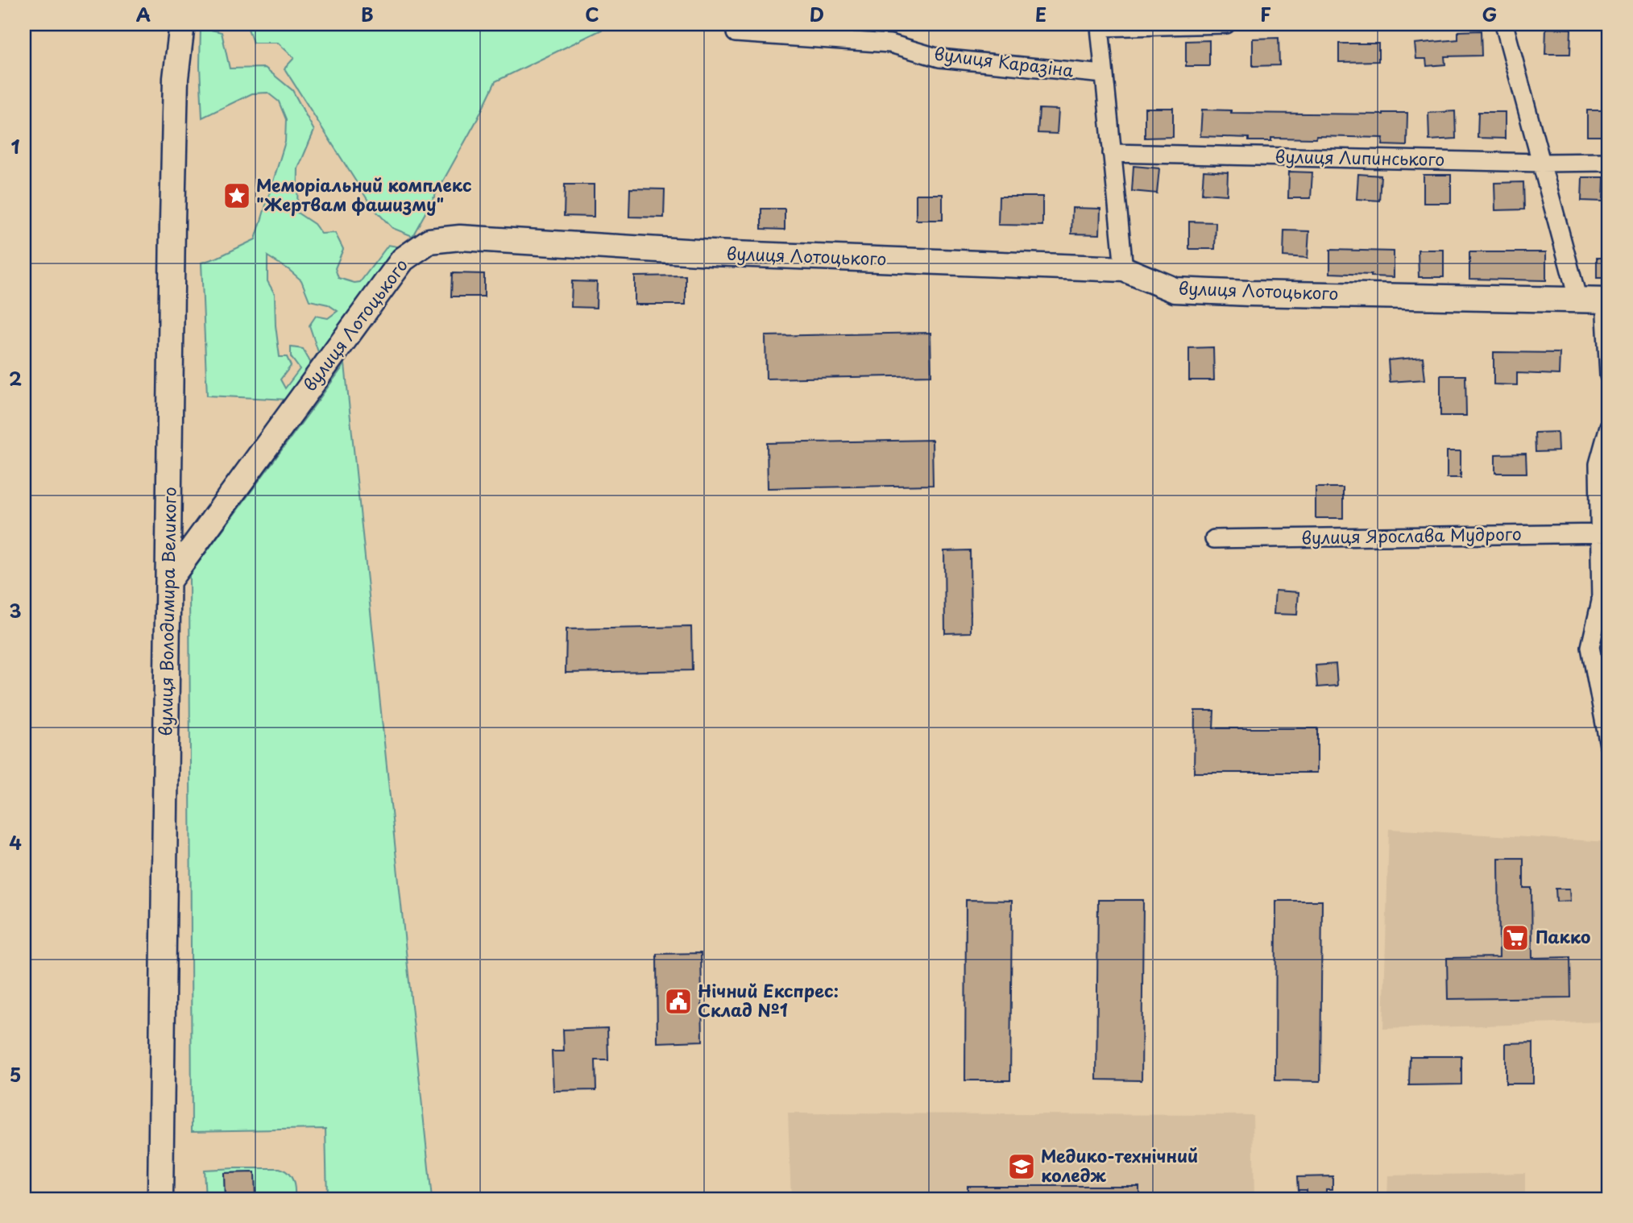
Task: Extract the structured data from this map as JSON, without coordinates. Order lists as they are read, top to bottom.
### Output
{
  "streets": {
    "street": [
      "вулиця Каразіна",
      "вулиця Липинського",
      "вулиця Лотоцького",
      "вулиця Ярослава Мудрого",
      "вулиця Володимира Великого"
    ]
  },
  "crossings": [
    ["вулиця Лотоцького", "вулиця Володимира Великого"]
  ],
  "places": {
    "place": ["Меморіальний комплекс \"Жертвам фашизму\""],
    "supermarket": ["Пакко"],
    "public building": ["Нічний Експрес: Склад №1"],
    "school or university": ["Медико-технічний коледж"]
  },
  "grid": {
    "columns": [
      "A",
      "B",
      "C",
      "D",
      "E",
      "F",
      "G"
    ],
    "rows": [
      "1",
      "2",
      "3",
      "4",
      "5"
    ]
  }
}
